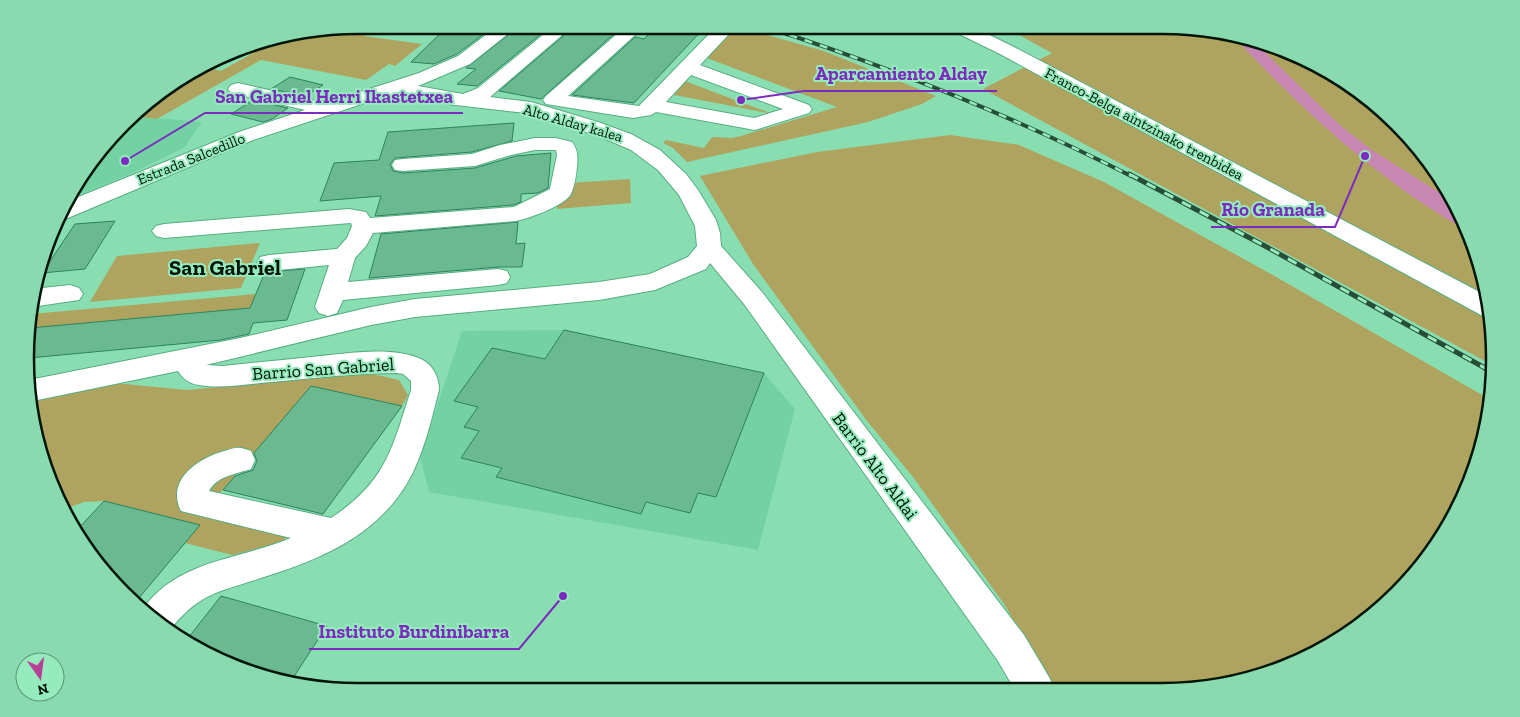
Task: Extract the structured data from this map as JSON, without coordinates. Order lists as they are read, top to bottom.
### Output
{
  "streets": {
    "street": [
      "Alto Alday kalea",
      "Franco-Belga aintzinako trenbidea",
      "Estrada Salcedillo",
      "Barrio San Gabriel",
      "Barrio Alto Aldai"
    ]
  },
  "crossings": [
    ["Alto Alday kalea", "Estrada Salcedillo"],
    ["Alto Alday kalea", "Barrio San Gabriel"],
    ["Alto Alday kalea", "Barrio Alto Aldai"],
    ["Barrio San Gabriel", "Barrio Alto Aldai"]
  ],
  "districts": ["San Gabriel"],
  "places": [
    "Aparcamiento Alday",
    "Río Granada",
    "San Gabriel Herri Ikastetxea",
    "Instituto Burdinibarra"
  ],
  "north": "bottom"
}
